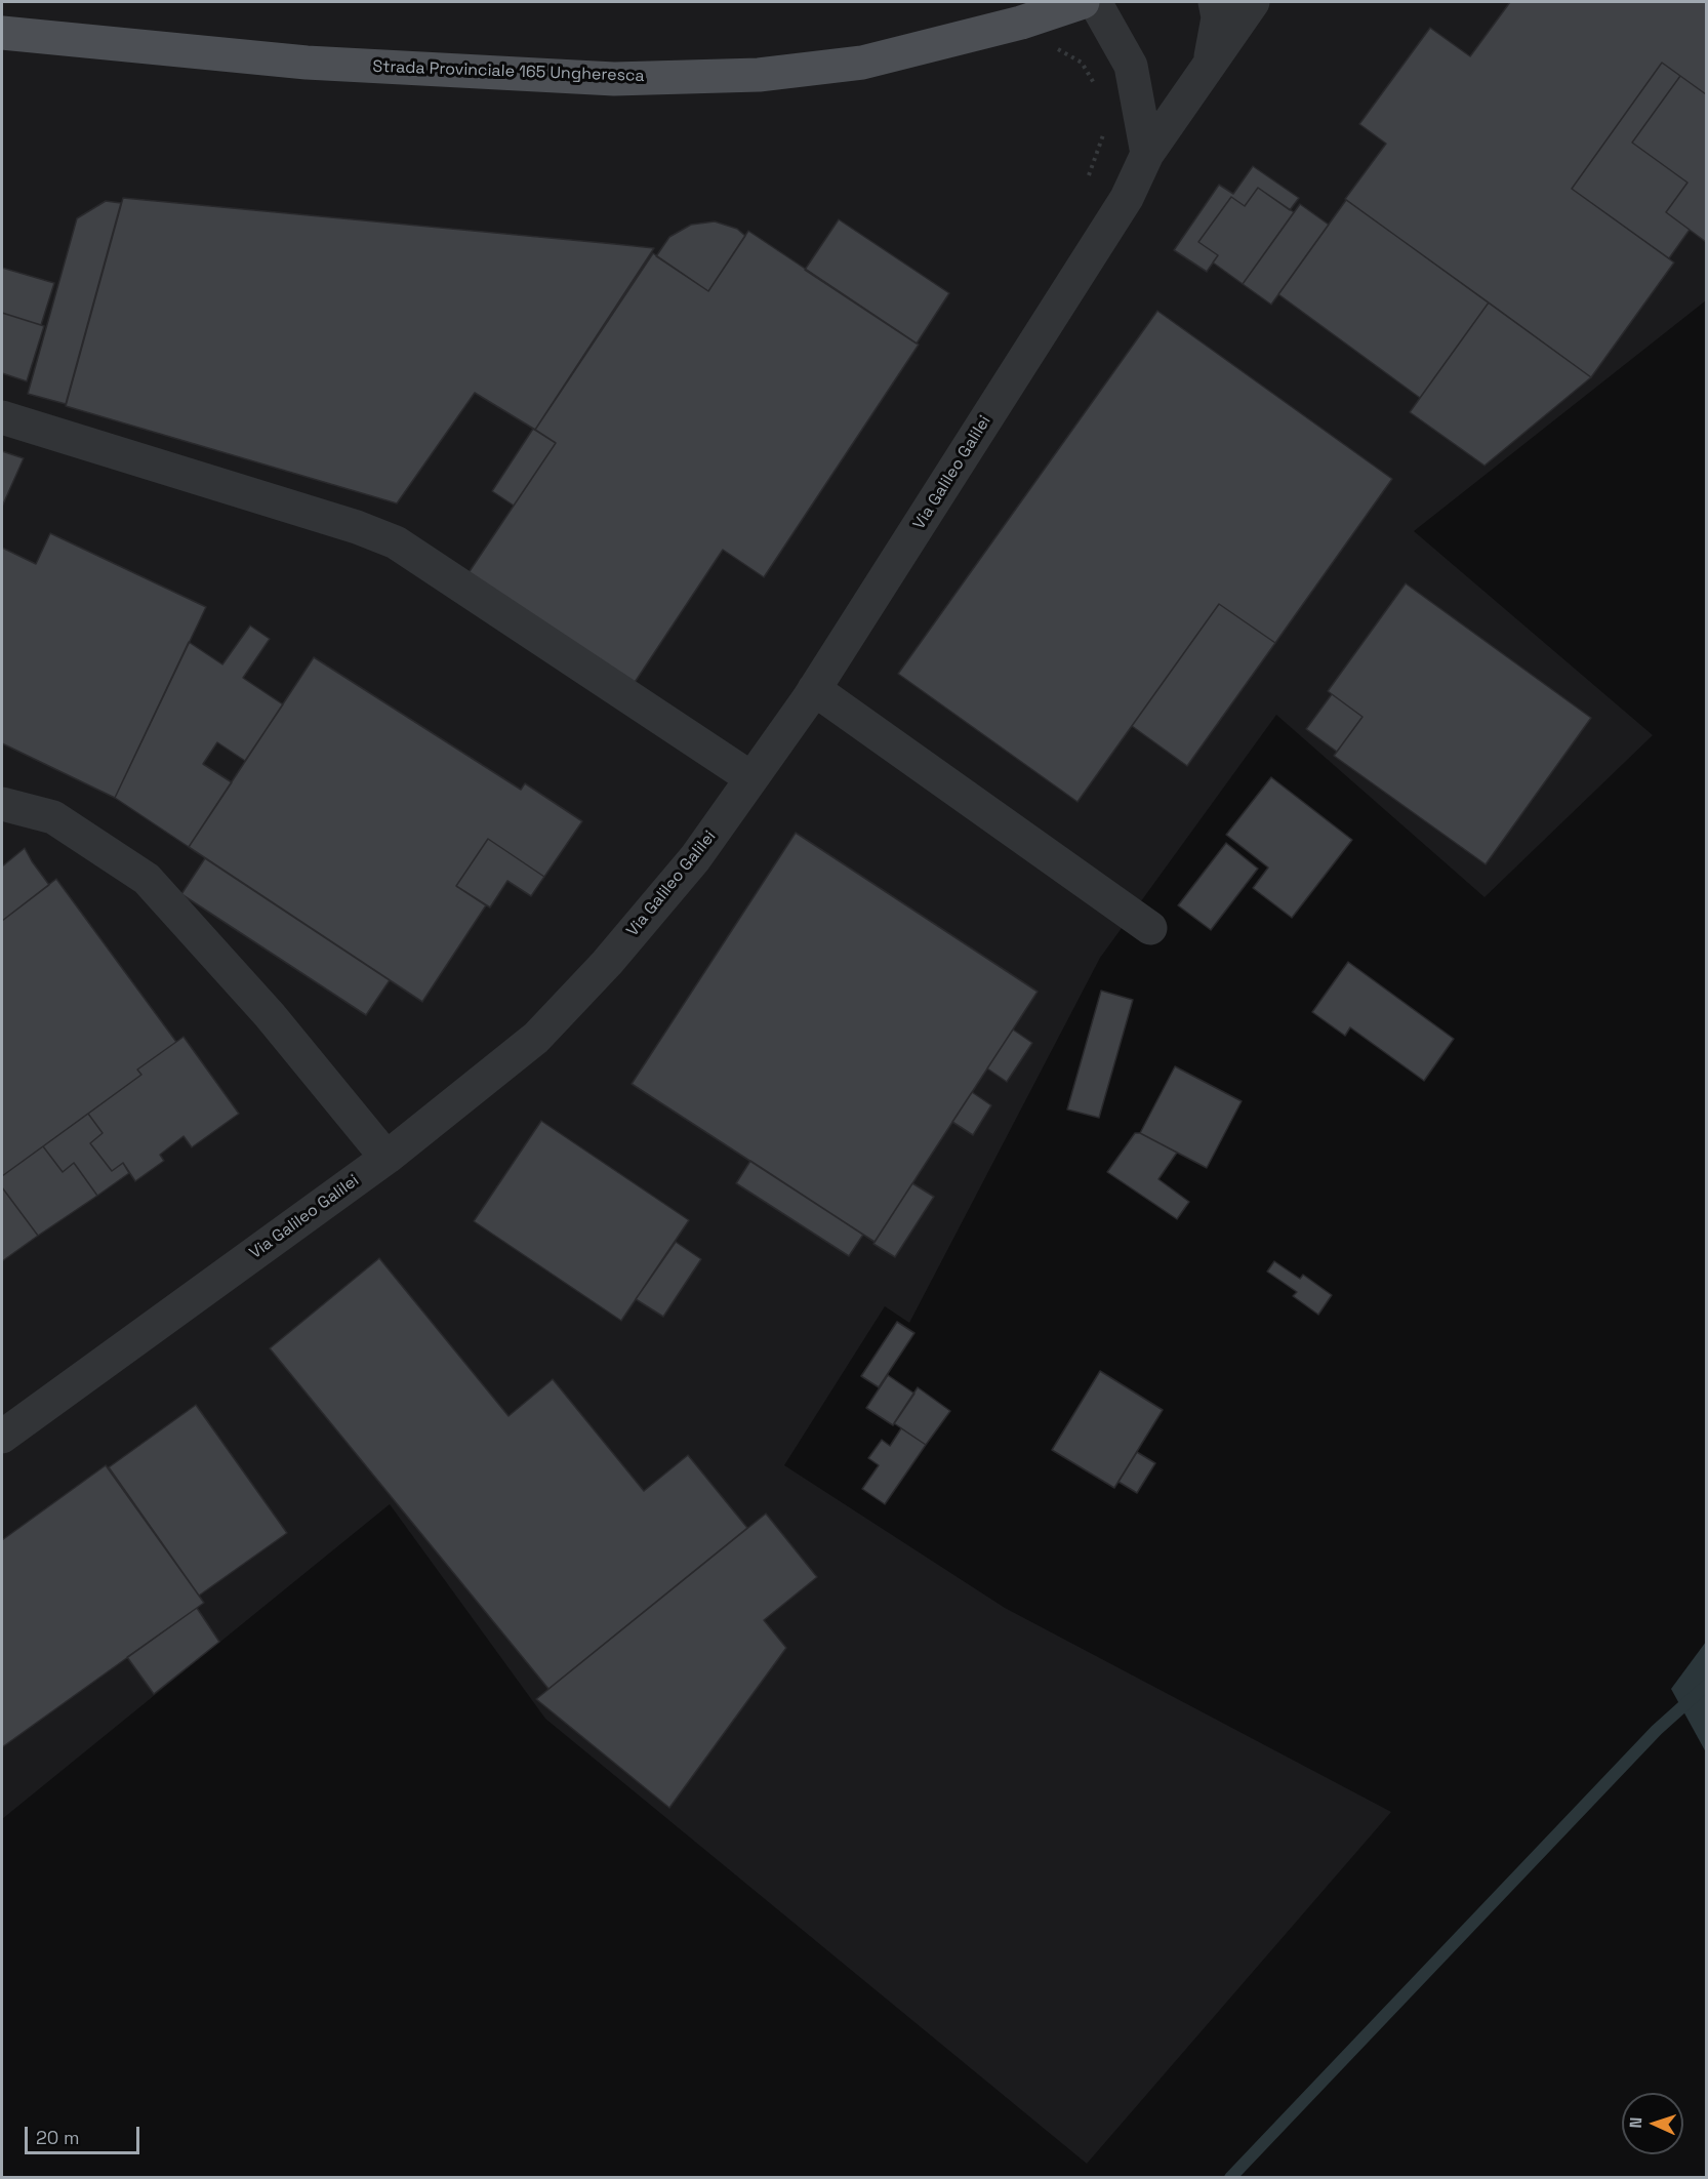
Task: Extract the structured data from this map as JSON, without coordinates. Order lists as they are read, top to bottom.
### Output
{
  "streets": {
    "main road": ["Strada Provinciale 165 Ungheresca"],
    "street": ["Via Galileo Galilei"]
  },
  "scale_bar": "20 m",
  "north": "left"
}
